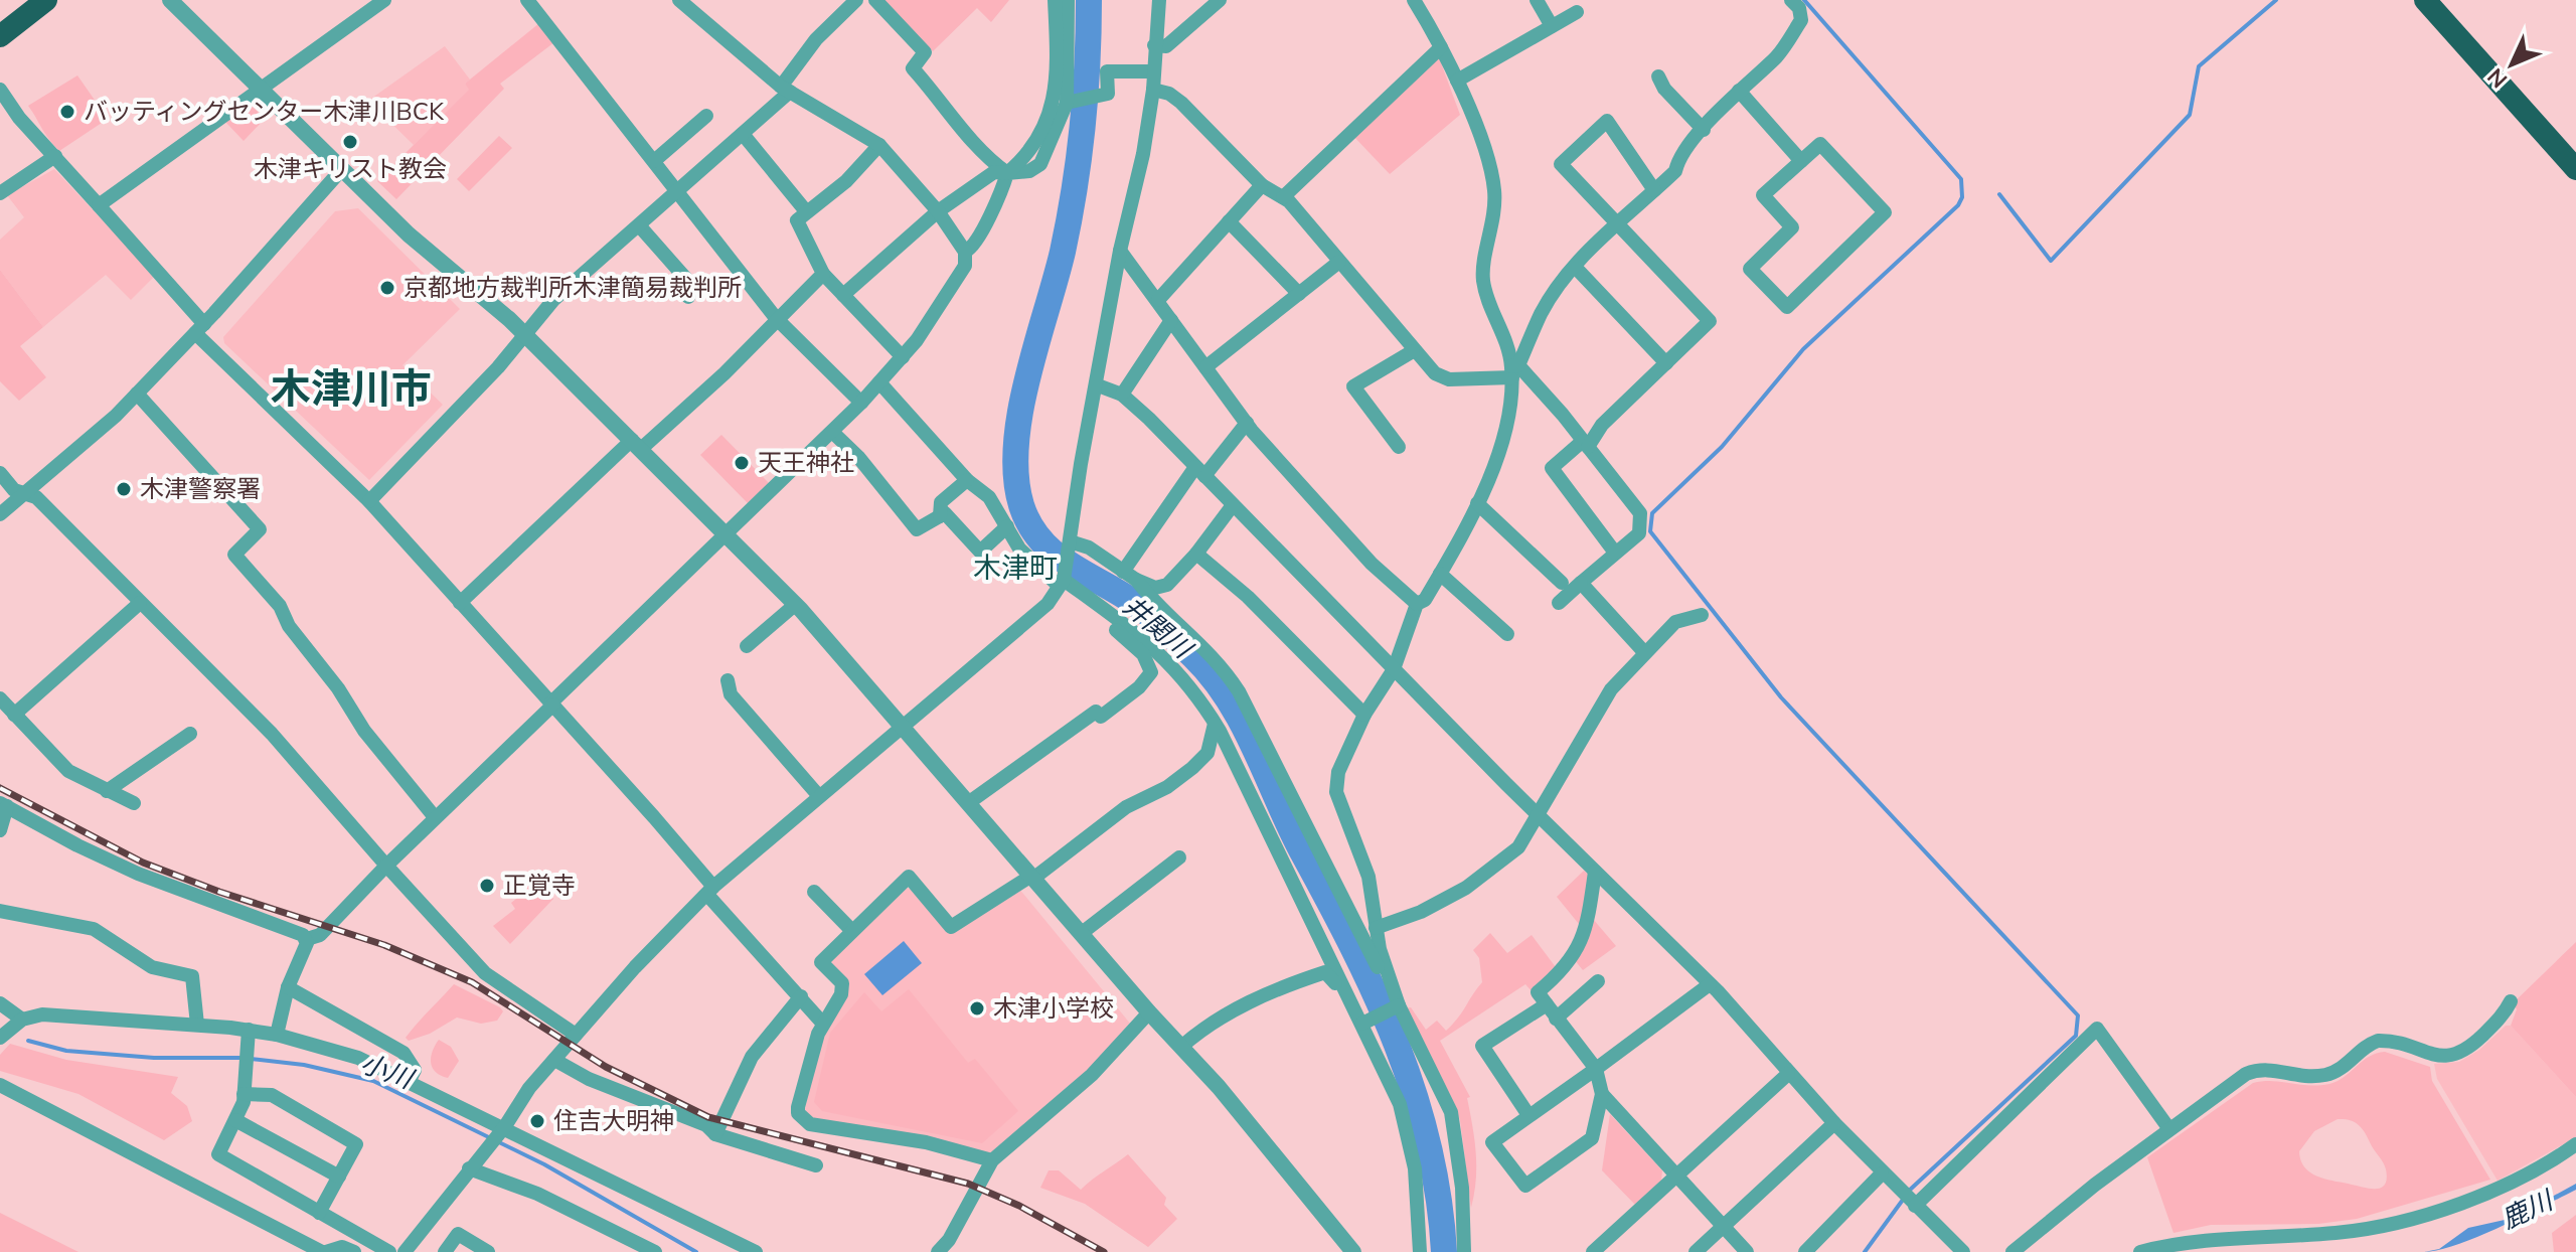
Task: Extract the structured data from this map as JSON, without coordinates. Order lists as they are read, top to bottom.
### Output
{
  "districts": ["木津川市", "木津町"],
  "water": ["井関川", "小川", "鹿川"],
  "places": [
    "バッティングセンター木津川BCK",
    "木津キリスト教会",
    "京都地方裁判所木津簡易裁判所",
    "天王神社",
    "木津警察署",
    "正覚寺",
    "木津小学校",
    "住吉大明神"
  ],
  "north": "bottom left"
}
